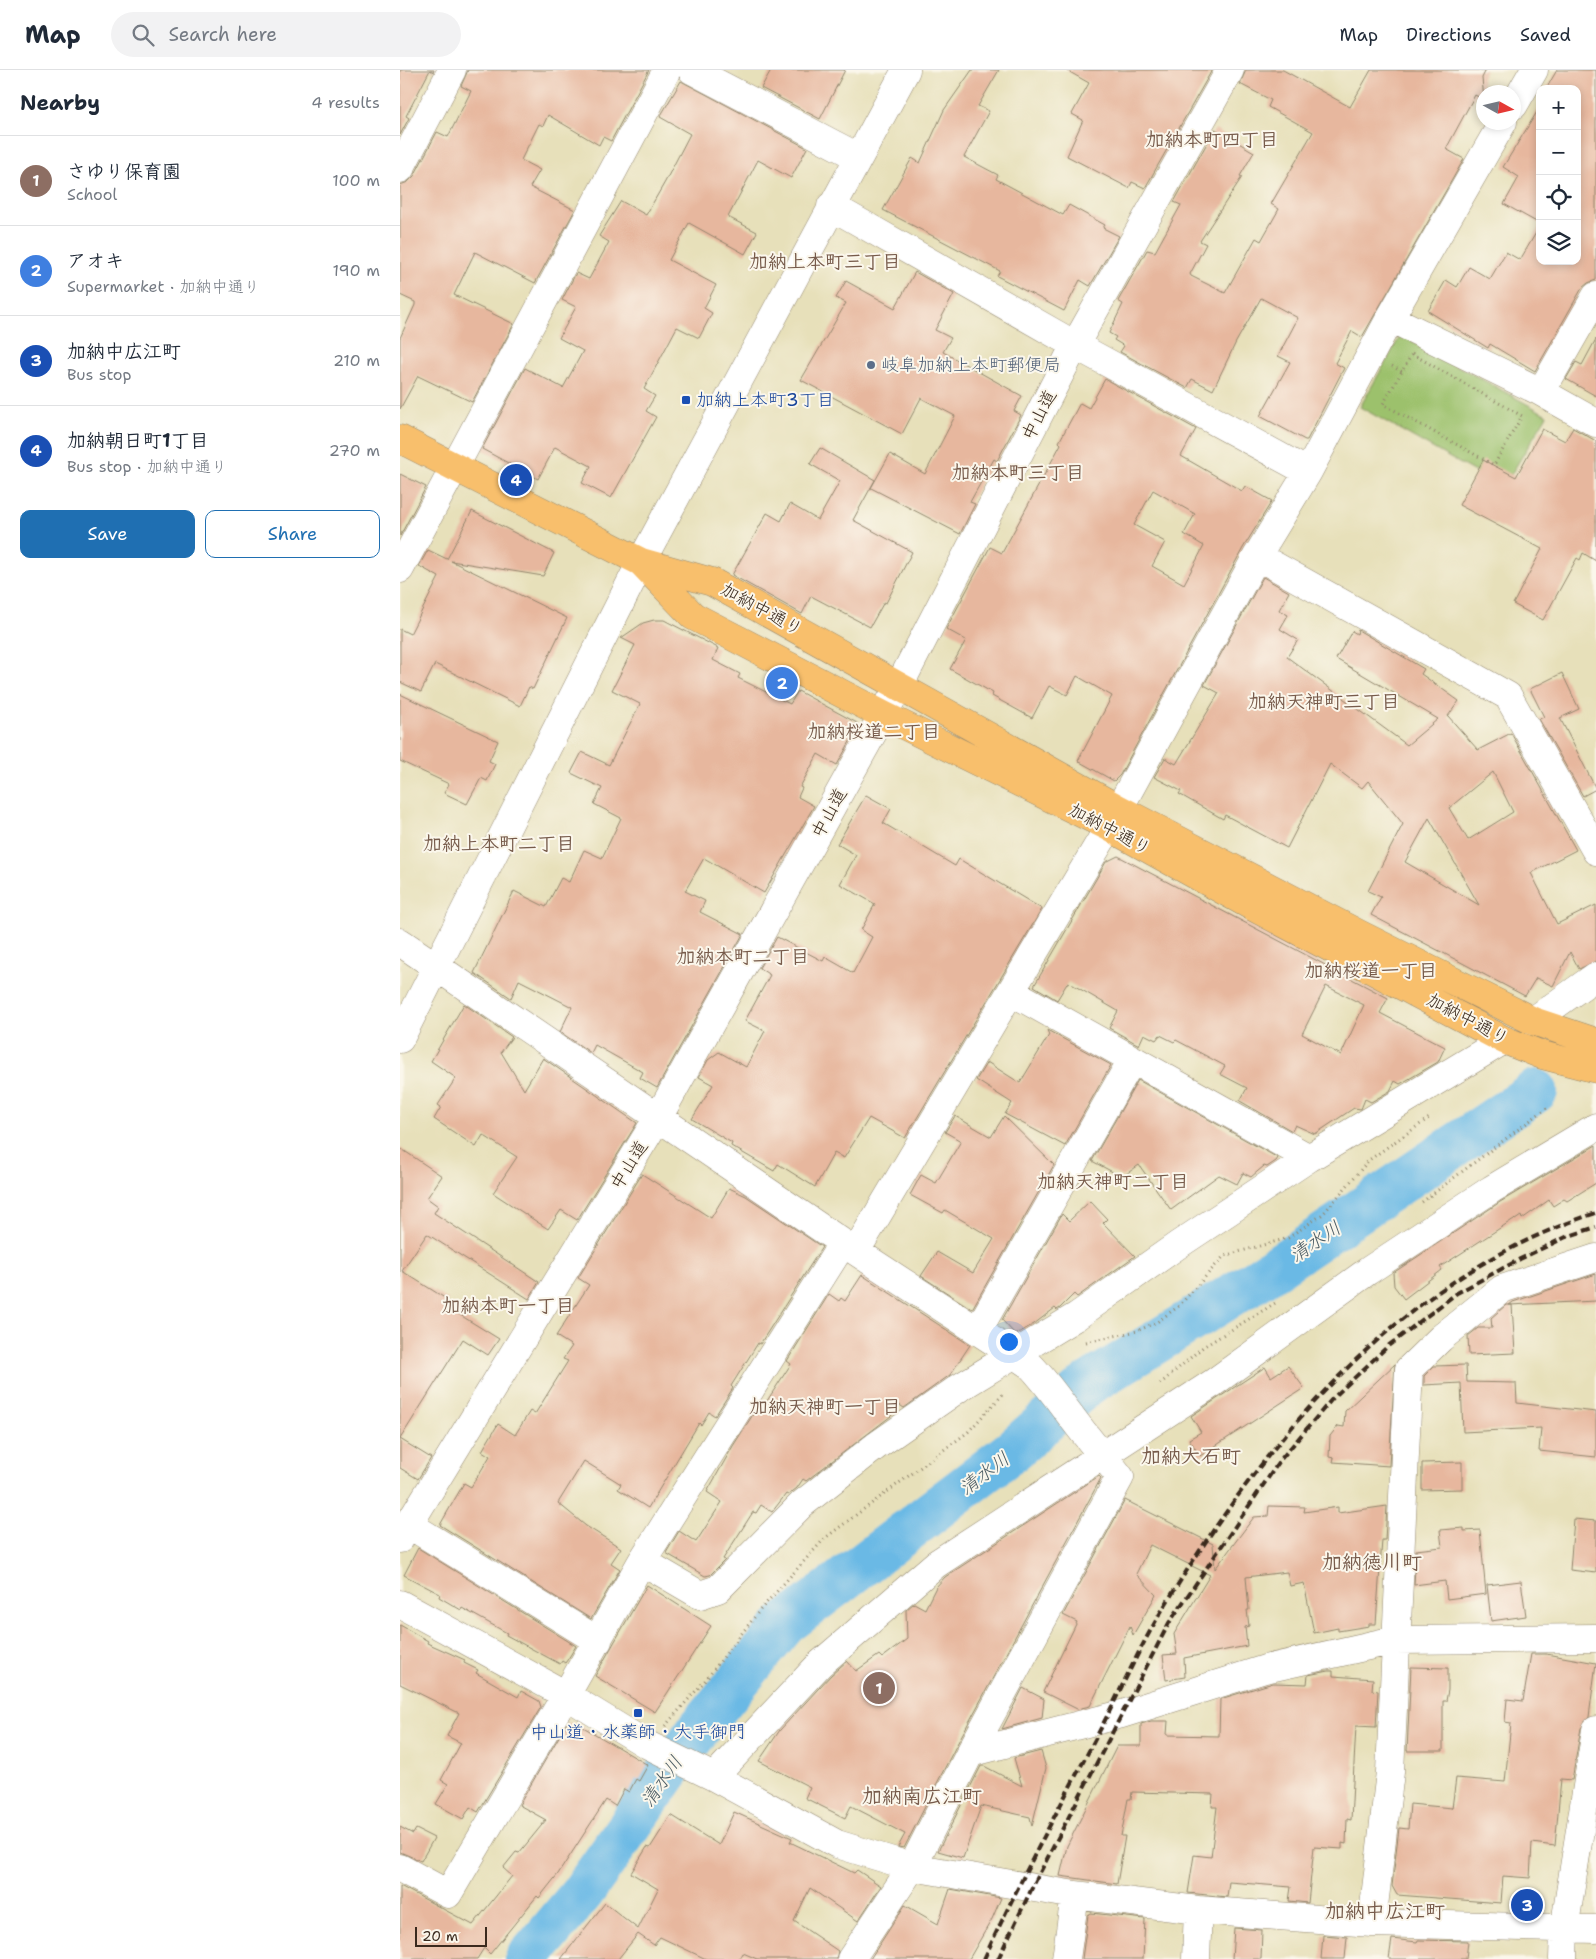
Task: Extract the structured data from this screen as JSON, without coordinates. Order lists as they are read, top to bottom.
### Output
{
  "streets": {
    "highway": ["加納中通り"],
    "street": ["中山道"]
  },
  "crossings": [
    ["中山道", "加納中通り"]
  ],
  "districts": [
    "加納本町四丁目",
    "加納上本町三丁目",
    "加納本町三丁目",
    "加納天神町三丁目",
    "加納桜道二丁目",
    "加納上本町二丁目",
    "加納本町二丁目",
    "加納桜道一丁目",
    "加納天神町二丁目",
    "加納本町一丁目",
    "加納天神町一丁目",
    "加納大石町",
    "加納徳川町",
    "加納南広江町",
    "加納中広江町"
  ],
  "water": ["清水川"],
  "places": {
    "other": ["岐阜加納上本町郵便局"],
    "transit": ["加納上本町3丁目", "中山道・水薬師・大手御門"]
  },
  "scale_bar": "20 m",
  "north": "right",
  "page": {
    "header": "Map",
    "search": "Search here",
    "nav": ["Map", "Directions", "Saved"],
    "heading": ["Nearby", "4 results"],
    "map_buttons": ["+", "−"],
    "list": [
      {
        "mark": "1",
        "name": "さゆり保育園",
        "note": "School",
        "value": "100 m"
      },
      {
        "mark": "2",
        "name": "アオキ",
        "note": "Supermarket · 加納中通り",
        "value": "190 m"
      },
      {
        "mark": "3",
        "name": "加納中広江町",
        "note": "Bus stop",
        "value": "210 m"
      },
      {
        "mark": "4",
        "name": "加納朝日町1丁目",
        "note": "Bus stop · 加納中通り",
        "value": "270 m"
      }
    ],
    "pins": [
      "4",
      "2",
      "1",
      "3"
    ],
    "buttons": ["Save", "Share"],
    "scale": "20 m"
  }
}
